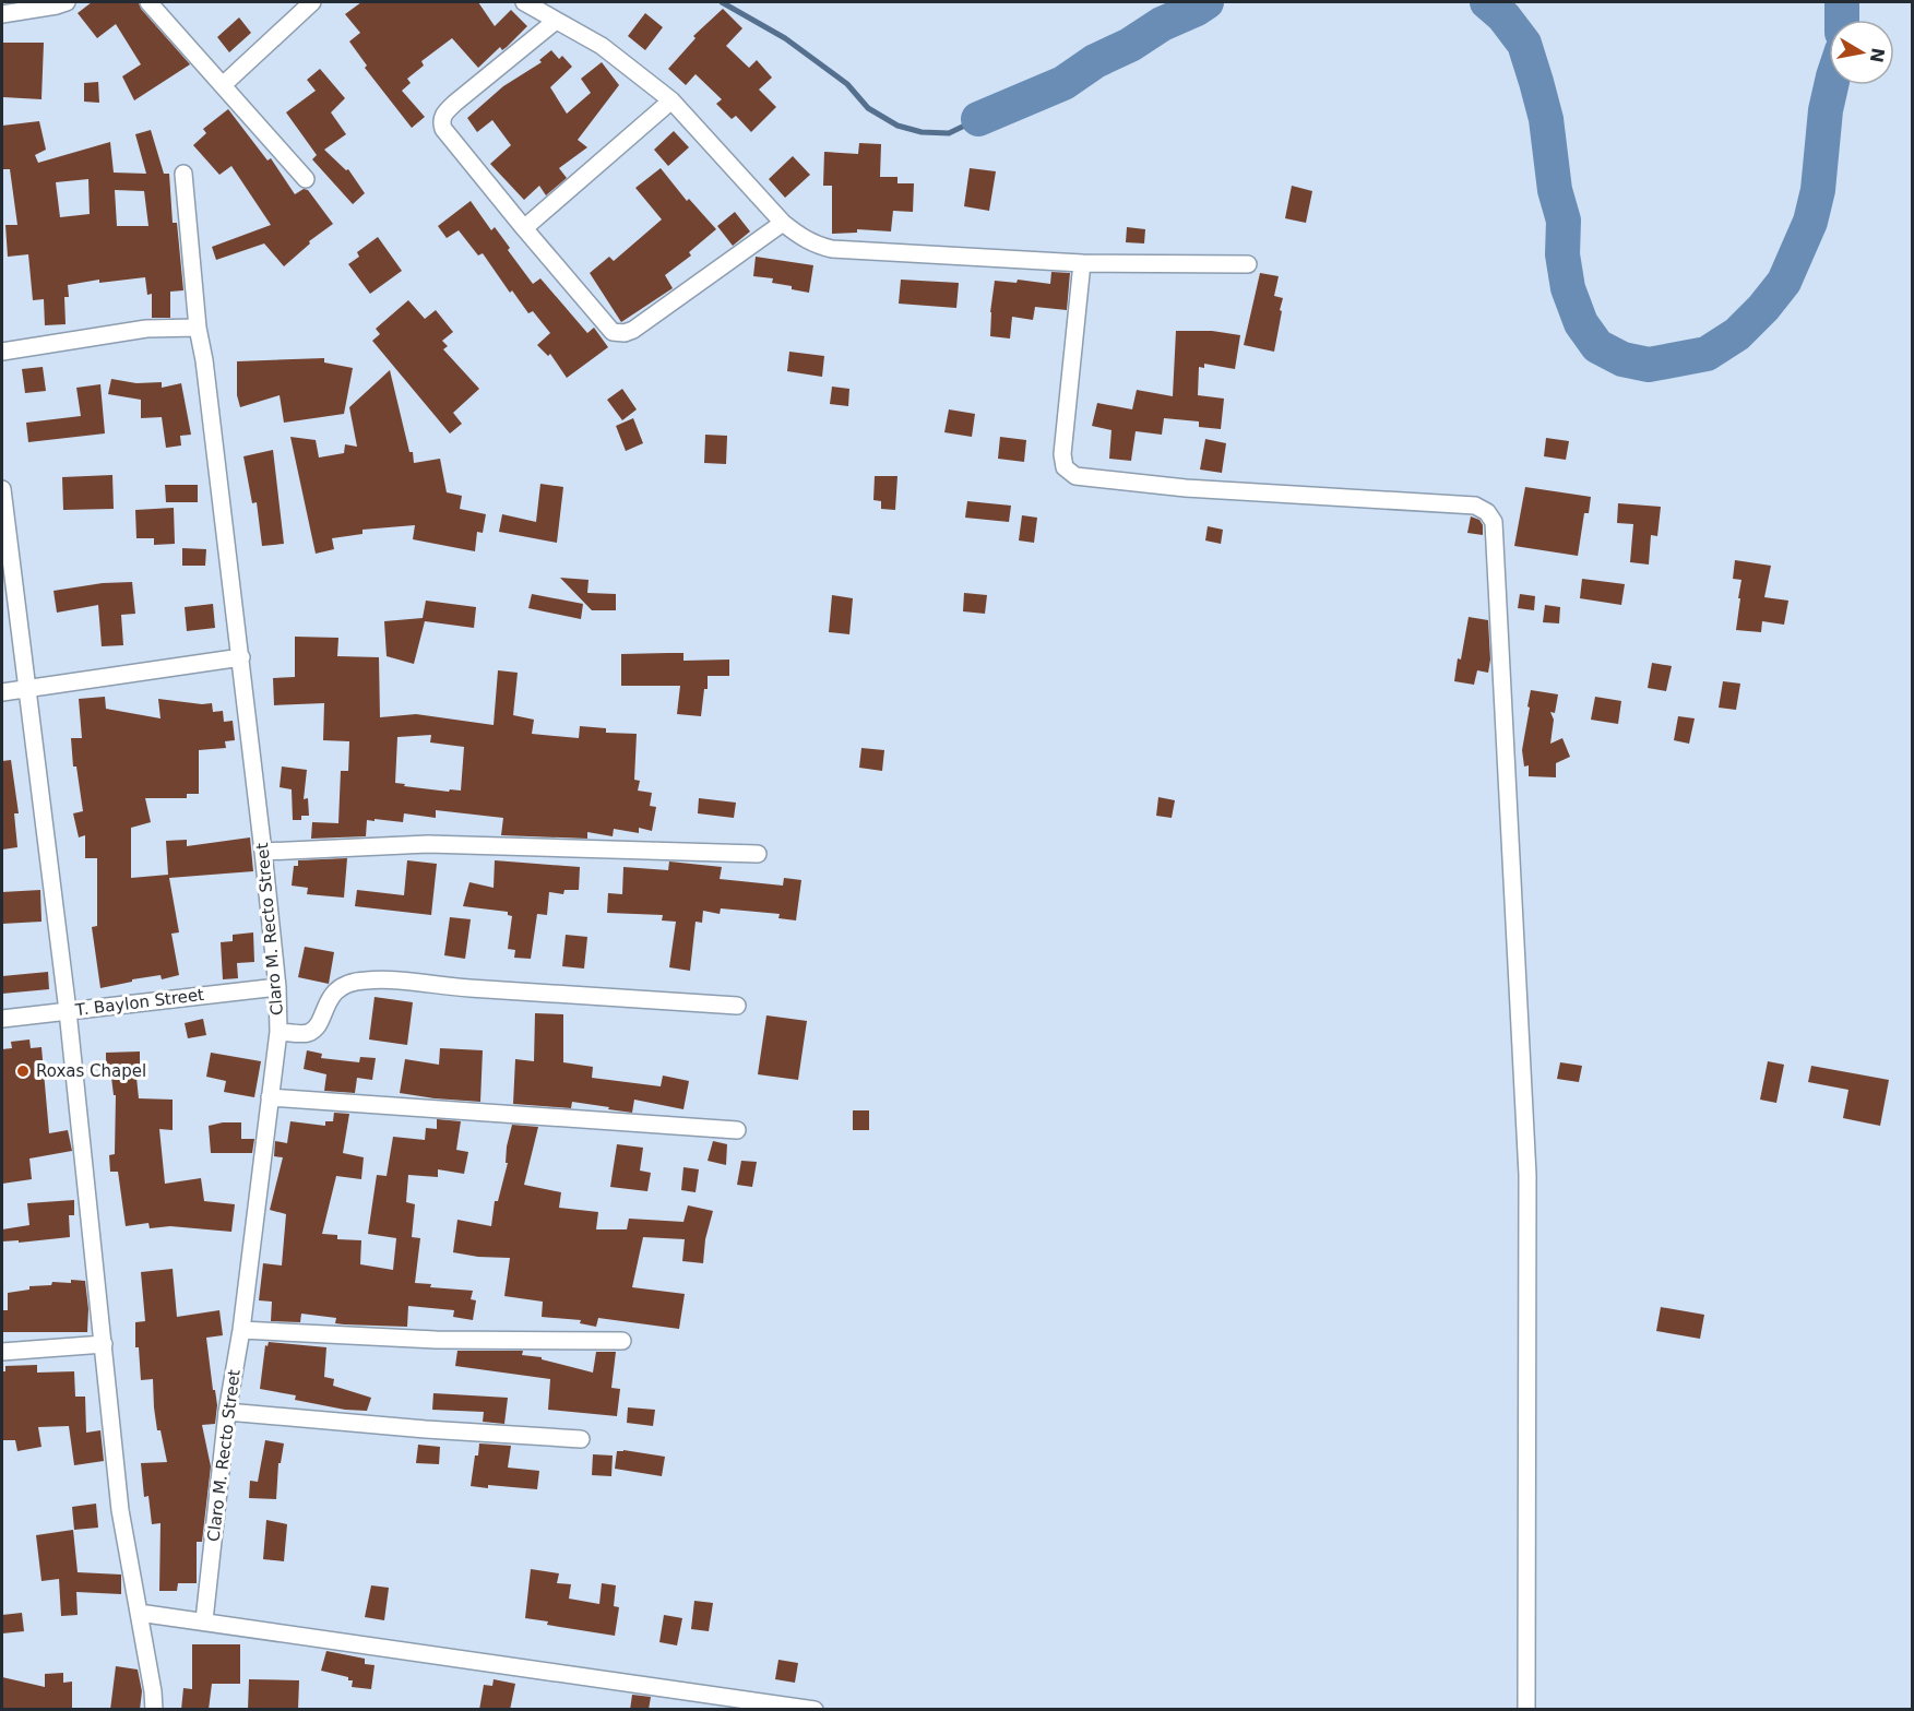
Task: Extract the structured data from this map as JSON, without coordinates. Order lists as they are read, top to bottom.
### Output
{
  "streets": {
    "street": ["Claro M. Recto Street", "T. Baylon Street"]
  },
  "crossings": [
    ["Claro M. Recto Street", "T. Baylon Street"]
  ],
  "places": ["Roxas Chapel"],
  "north": "right"
}
